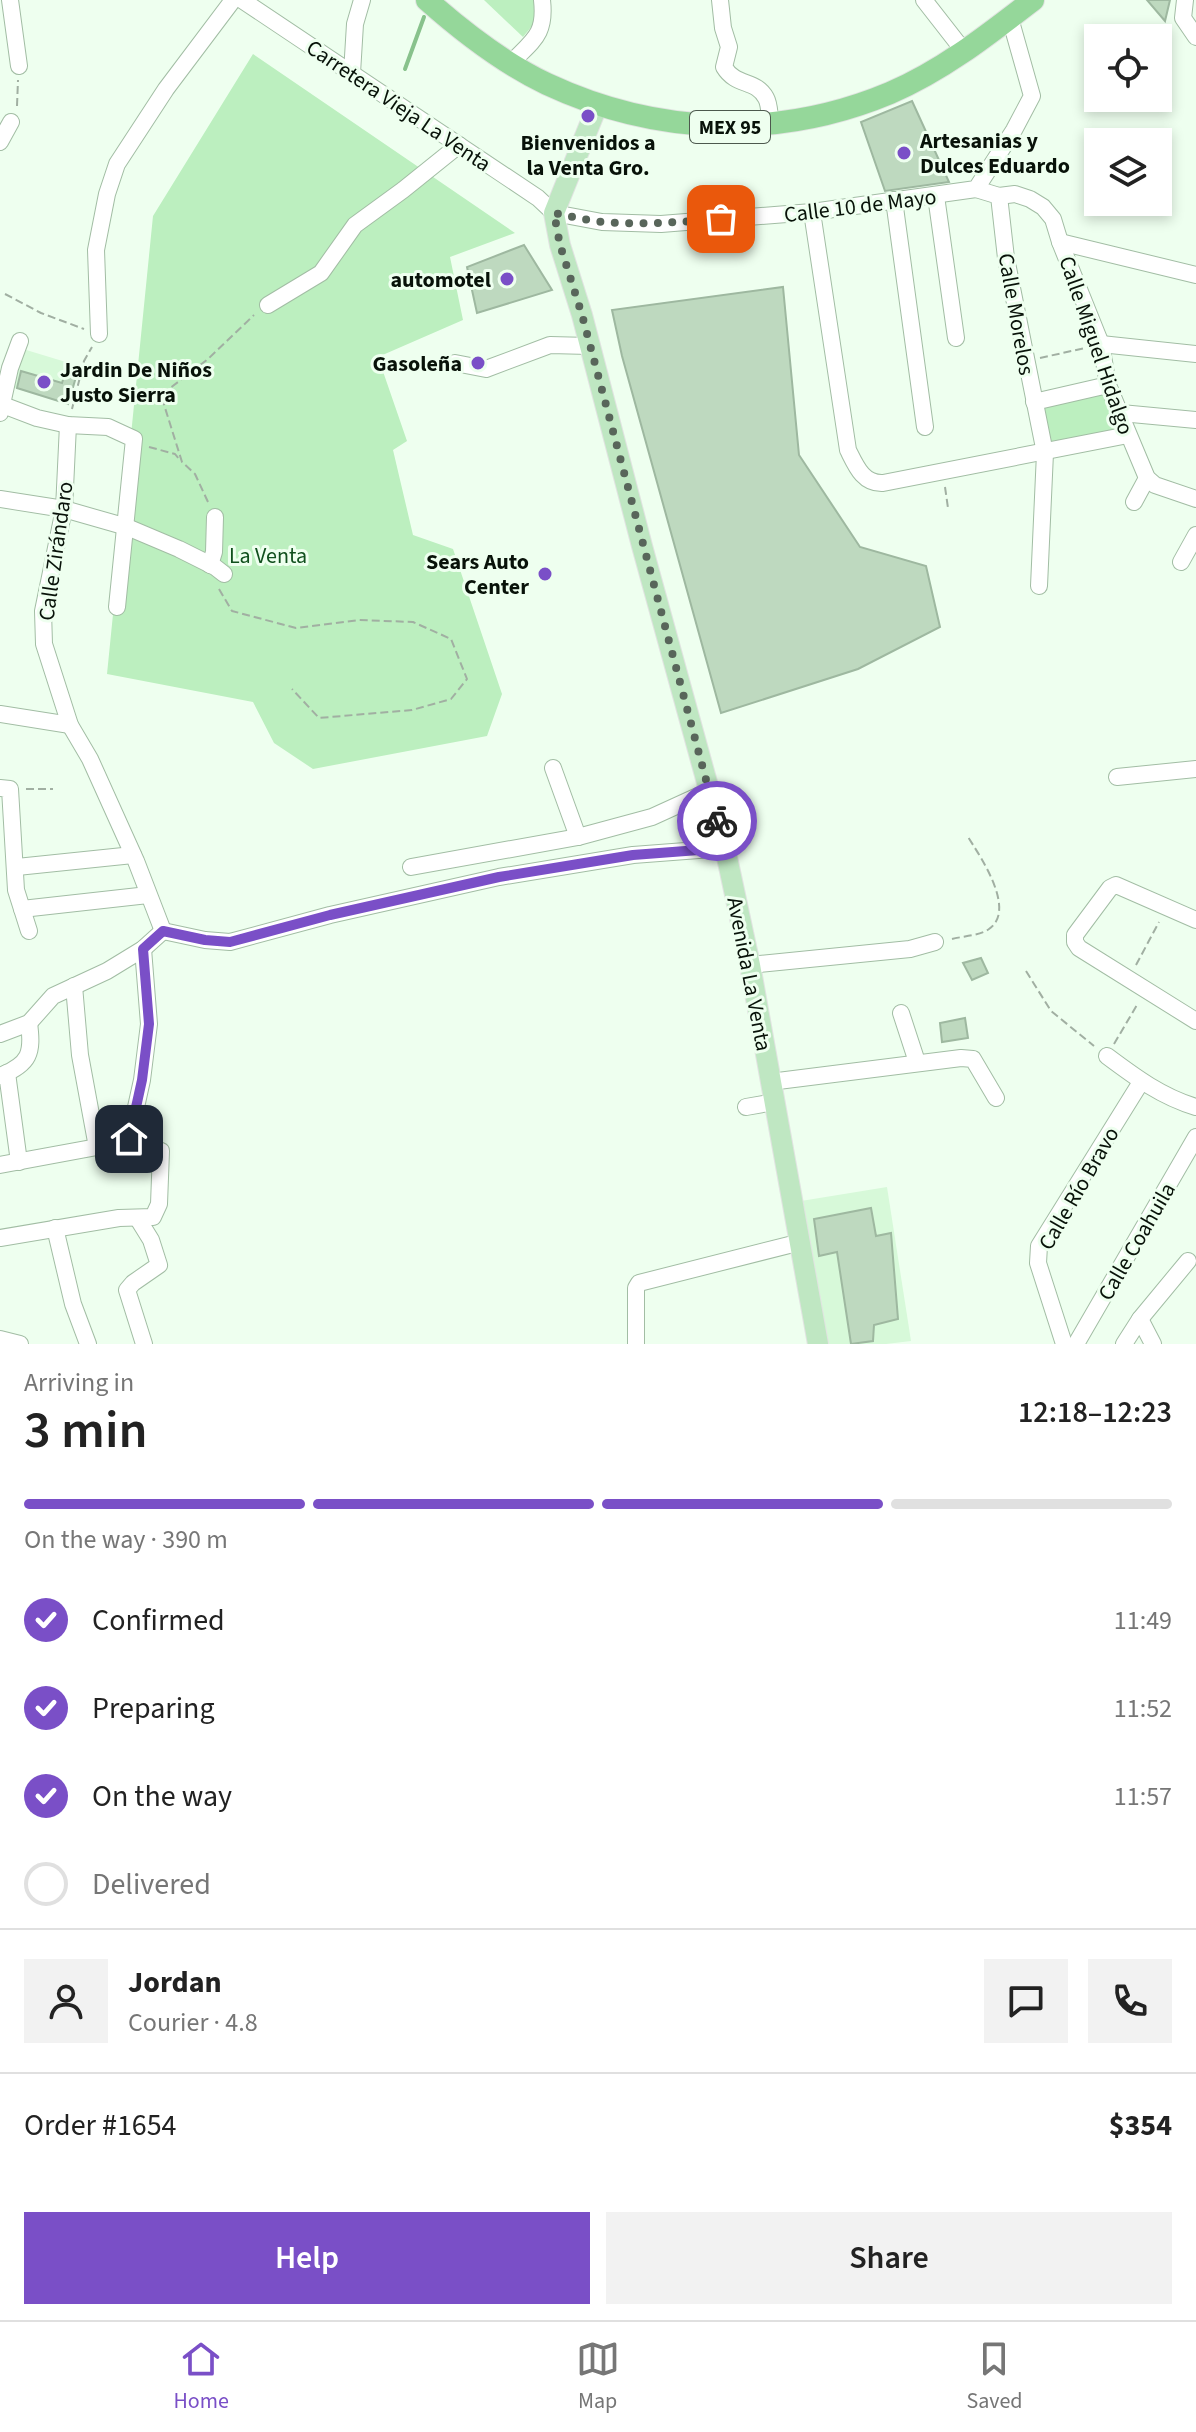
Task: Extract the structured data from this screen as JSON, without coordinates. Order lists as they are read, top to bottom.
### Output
{
  "streets": {
    "highway": ["MEX 95"],
    "main road": ["Avenida La Venta"],
    "street": [
      "Carretera Vieja La Venta",
      "Calle 10 de Mayo",
      "Calle Morelos",
      "Calle Miguel Hidalgo",
      "Calle Zirándaro",
      "Calle Río Bravo",
      "Calle Coahuila"
    ]
  },
  "crossings": [
    ["Carretera Vieja La Venta", "Calle 10 de Mayo"],
    ["Carretera Vieja La Venta", "Avenida La Venta"],
    ["Calle 10 de Mayo", "Avenida La Venta"],
    ["Calle Morelos", "Calle Miguel Hidalgo"]
  ],
  "parks": ["La Venta"],
  "places": [
    "Bienvenidos a la Venta Gro.",
    "Artesanias y Dulces Eduardo",
    "automotel",
    "Gasoleña",
    "Jardin De Niños Justo Sierra",
    "Sears Auto Center"
  ],
  "page": {
    "heading": ["3 min", "Arriving in", "12:18–12:23"],
    "panel": [
      "Jordan",
      "Courier · 4.8",
      "Order #1654",
      "$354"
    ],
    "bar": "On the way · 390 m",
    "list": [
      ["Confirmed", "11:49"],
      ["Preparing", "11:52"],
      ["On the way", "11:57"],
      "Delivered"
    ],
    "buttons": ["Help", "Share"],
    "tabs": ["Home", "Map", "Saved"]
  }
}
